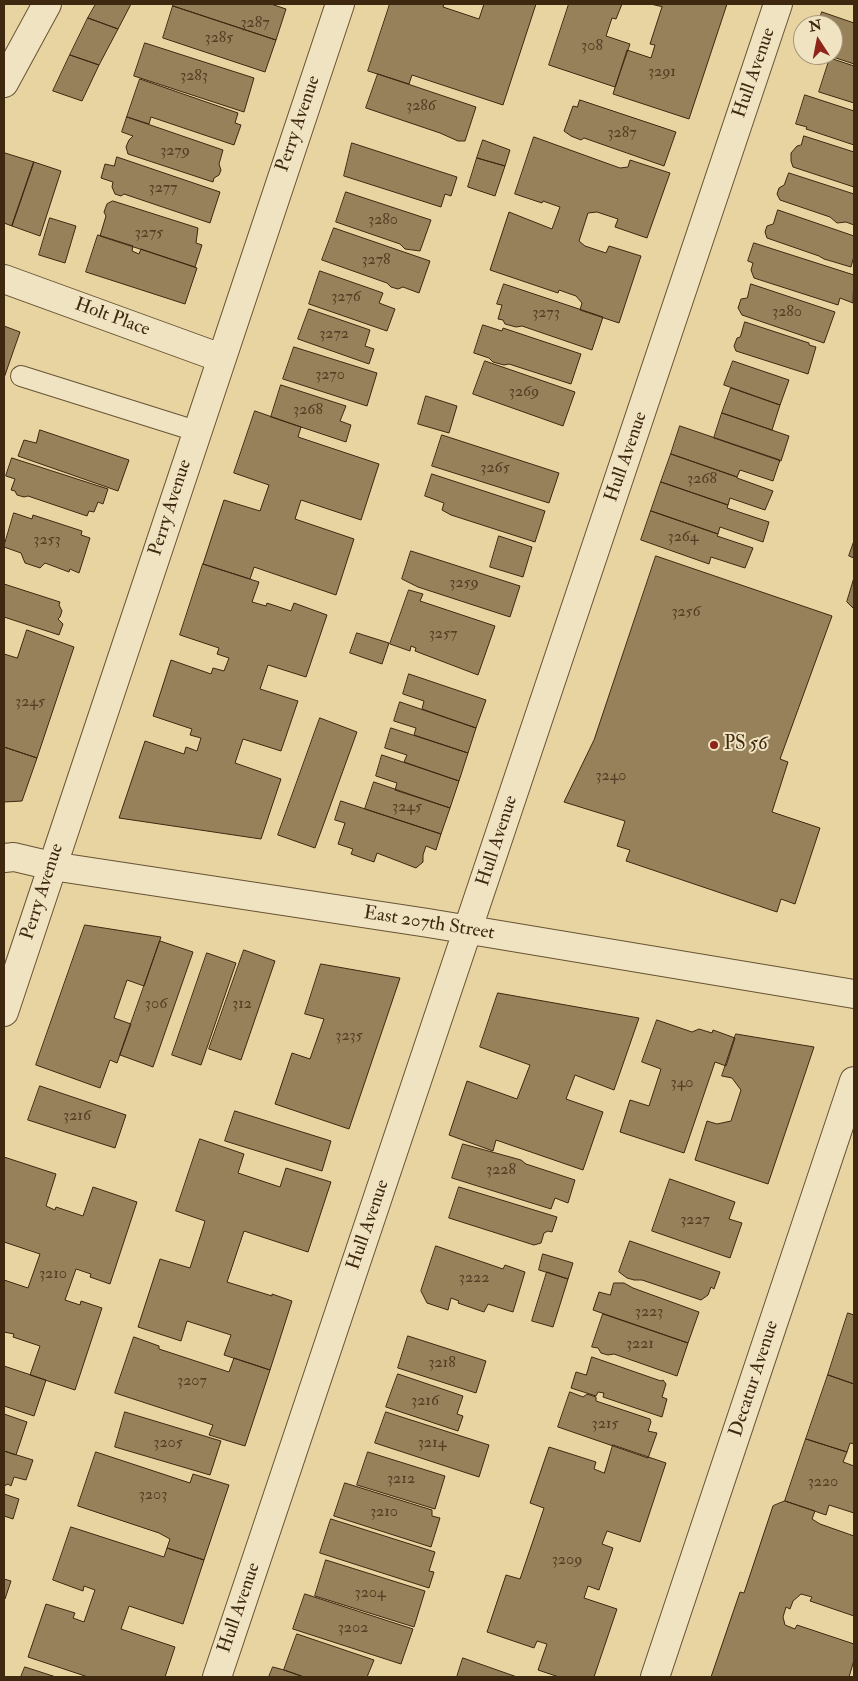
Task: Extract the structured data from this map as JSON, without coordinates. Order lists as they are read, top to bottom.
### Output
{
  "streets": {
    "street": [
      "Hull Avenue",
      "Perry Avenue",
      "Holt Place",
      "East 207th Street",
      "Decatur Avenue"
    ]
  },
  "crossings": [
    ["Hull Avenue", "East 207th Street"],
    ["Perry Avenue", "Holt Place"],
    ["Perry Avenue", "East 207th Street"]
  ],
  "places": ["PS 56"],
  "house_numbers": [
    "3287",
    "3285",
    "308",
    "3291",
    "3283",
    "3286",
    "3287",
    "3279",
    "3277",
    "3280",
    "3275",
    "3278",
    "3276",
    "3280",
    "3273",
    "3272",
    "3270",
    "3269",
    "3268",
    "3265",
    "3268",
    "3264",
    "3253",
    "3259",
    "3256",
    "3257",
    "3245",
    "3240",
    "3245",
    "306",
    "312",
    "3235",
    "340",
    "3216",
    "3228",
    "3227",
    "3210",
    "3222",
    "3223",
    "3221",
    "3218",
    "3207",
    "3216",
    "3215",
    "3205",
    "3214",
    "3212",
    "3220",
    "3203",
    "3210",
    "3209",
    "3204",
    "3202"
  ],
  "north": "top"
}
